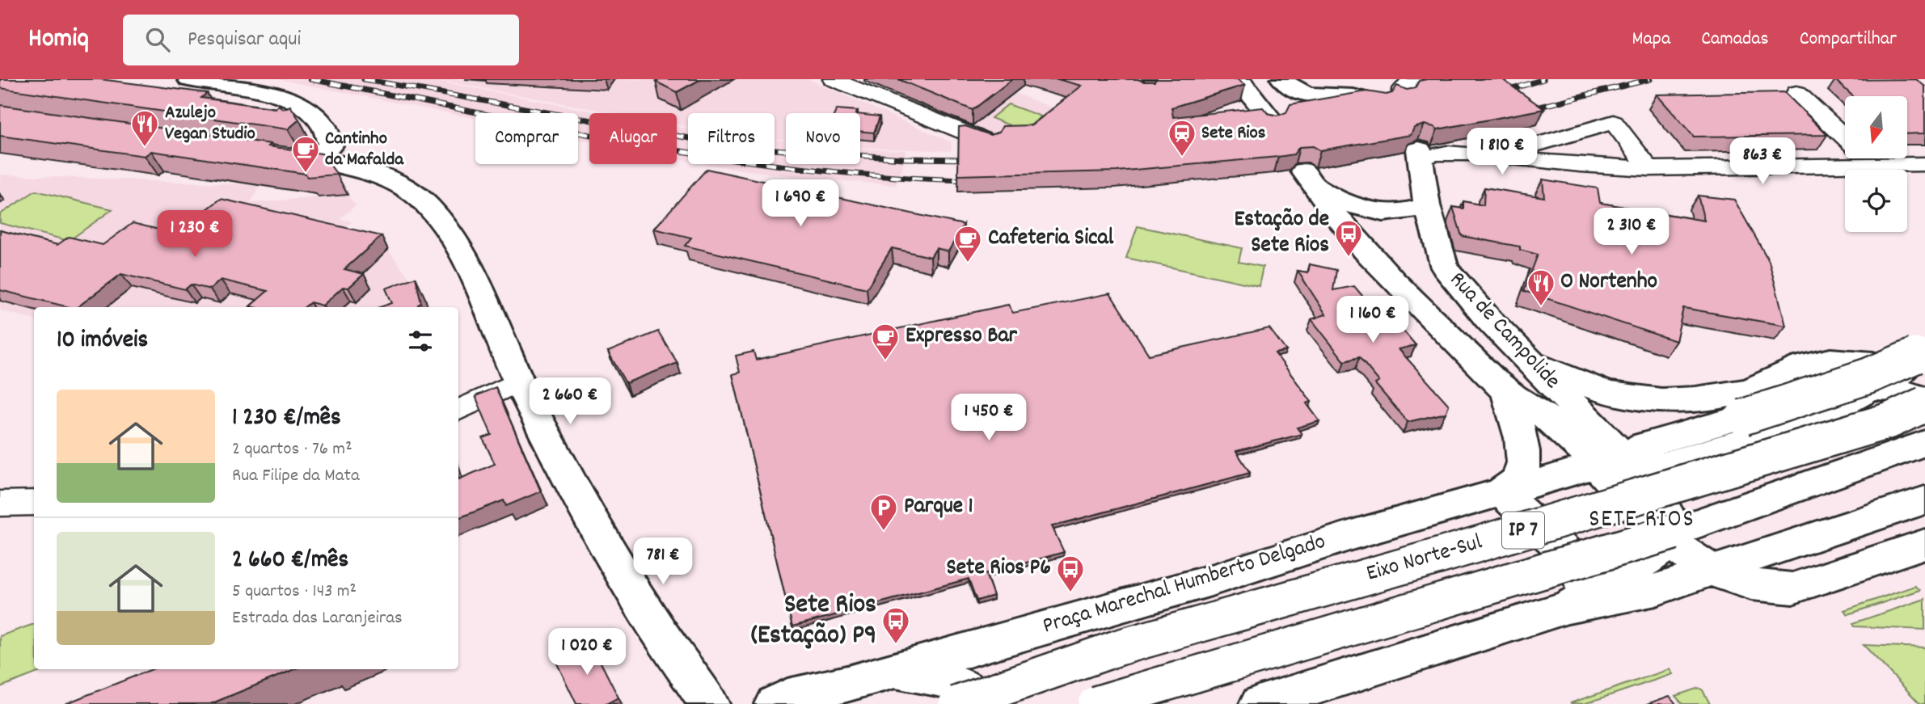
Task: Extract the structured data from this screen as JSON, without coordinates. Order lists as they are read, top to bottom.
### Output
{
  "streets": {
    "main road": [
      "Rua de Campolide",
      "IP 7",
      "Eixo Norte-Sul",
      "Praça Marechal Humberto Delgado"
    ]
  },
  "crossings": [
    ["Rua de Campolide", "Praça Marechal Humberto Delgado"]
  ],
  "districts": ["SETE RIOS"],
  "places": {
    "restaurant": ["Azulejo Vegan Studio", "O Nortenho"],
    "station": ["Sete Rios"],
    "cafe": ["Cantinho da Mafalda", "Cafeteria Sical", "Expresso Bar"],
    "bus stop": ["Estação de Sete Rios", "Sete Rios P6", "Sete Rios (Estação) P9"],
    "parking": ["Parque 1"]
  },
  "north": "bottom",
  "page": {
    "header": "Homiq",
    "search": "Pesquisar aqui",
    "nav": ["Mapa", "Camadas", "Compartilhar"],
    "chip": [
      "Comprar",
      "Alugar",
      "Filtros",
      "Novo"
    ],
    "price": [
      "1 810 €",
      "863 €",
      "1 690 €",
      "2 310 €",
      "1 230 €",
      "1 160 €",
      "2 660 €",
      "1 450 €",
      "781 €",
      "1 020 €"
    ],
    "heading": "10 imóveis",
    "list": [
      {
        "name": "1 230 €/mês",
        "note": "2 quartos · 76 m² · Rua Filipe da Mata"
      },
      {
        "name": "2 660 €/mês",
        "note": "5 quartos · 143 m² · Estrada das Laranjeiras"
      }
    ]
  }
}
